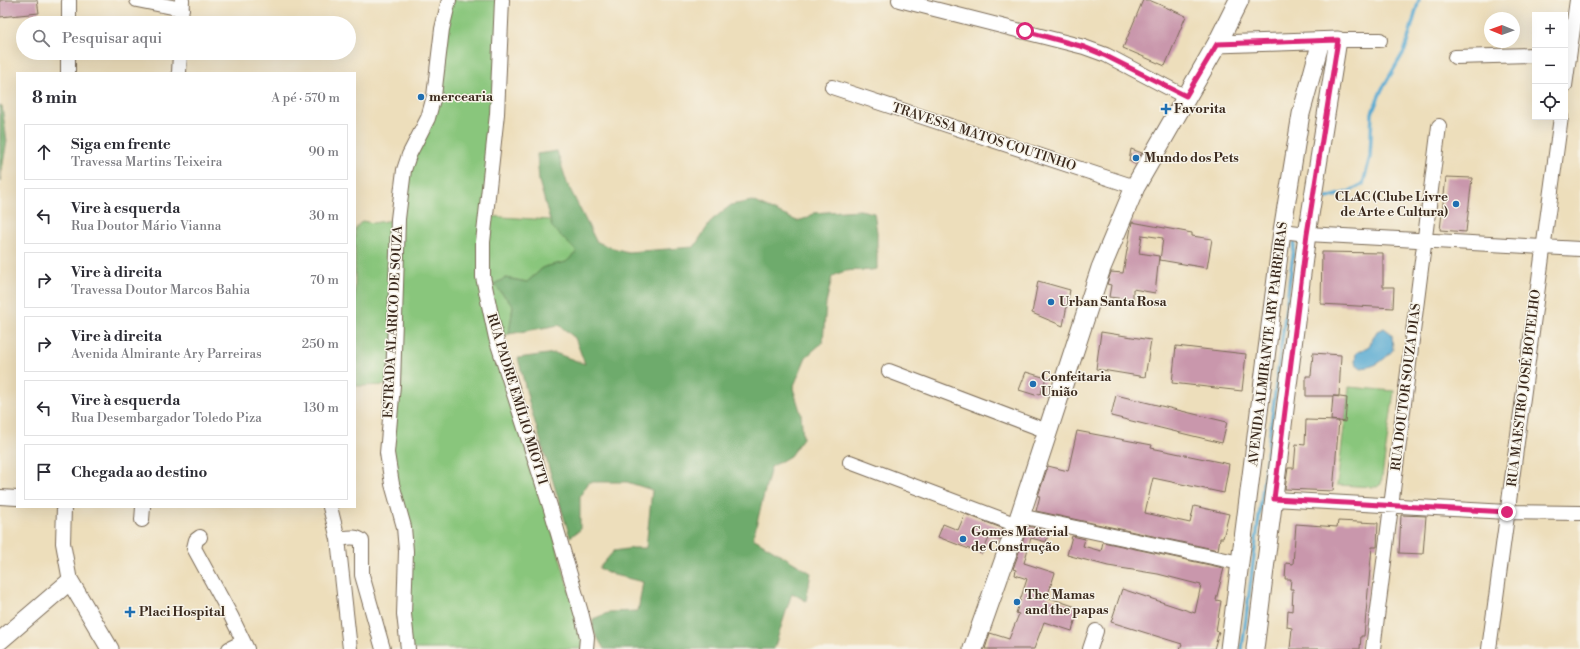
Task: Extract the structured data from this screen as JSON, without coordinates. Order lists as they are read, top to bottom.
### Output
{
  "streets": {
    "street": [
      "TRAVESSA MATOS COUTINHO",
      "ESTRADA ALARICO DE SOUZA",
      "AVENIDA ALMIRANTE ARY PARREIRAS",
      "RUA DOUTOR SOUZA DIAS",
      "RUA MAESTRO JOSÉ BOTELHO",
      "RUA PADRE EMÍLIO MIOTTI"
    ]
  },
  "places": {
    "other": [
      "mercearia",
      "Mundo dos Pets",
      "CLAC (Clube Livre de Arte e Cultura)",
      "Urban Santa Rosa",
      "Confeitaria União",
      "Gomes Material de Construção",
      "The Mamas and the papas"
    ],
    "health": ["Favorita", "Placi Hospital"]
  },
  "north": "left",
  "page": {
    "map_buttons": ["+", "−"],
    "search": "Pesquisar aqui",
    "heading": ["8 min", "A pé · 570 m"],
    "list": [
      ["Siga em frente", "Travessa Martins Teixeira", "90 m"],
      ["Vire à esquerda", "Rua Doutor Mário Vianna", "30 m"],
      ["Vire à direita", "Travessa Doutor Marcos Bahia", "70 m"],
      ["Vire à direita", "Avenida Almirante Ary Parreiras", "250 m"],
      ["Vire à esquerda", "Rua Desembargador Toledo Piza", "130 m"],
      "Chegada ao destino"
    ]
  }
}
